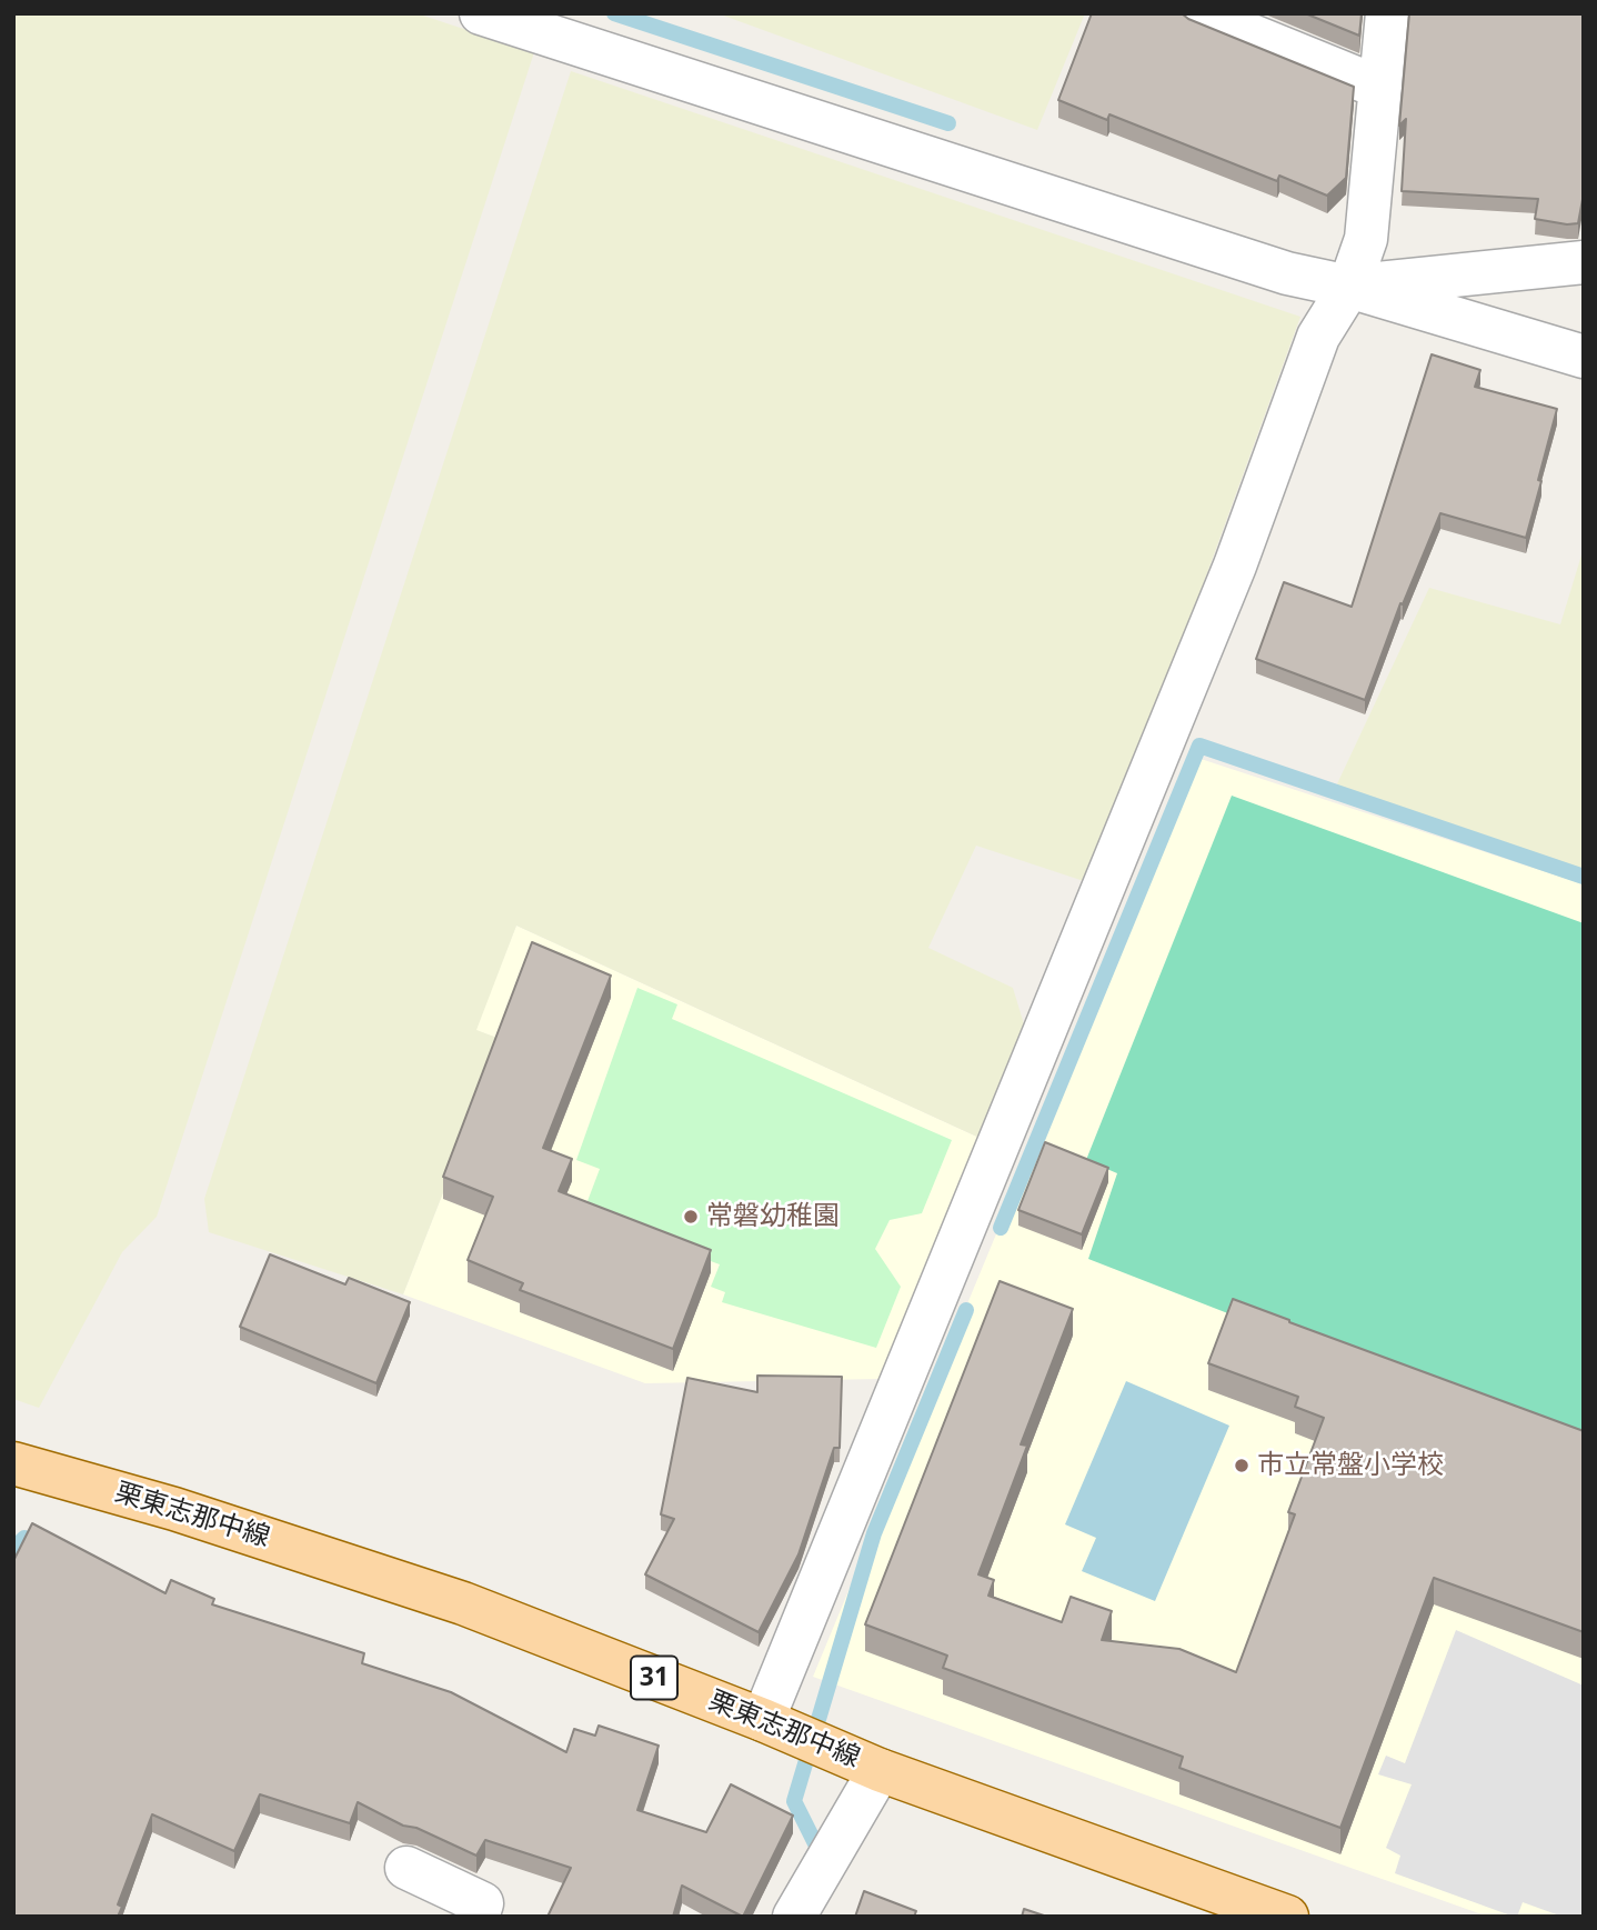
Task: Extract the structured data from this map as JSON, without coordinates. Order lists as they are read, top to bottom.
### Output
{
  "streets": {
    "main road": ["栗東志那中線", "31"]
  },
  "places": ["常磐幼稚園", "市立常盤小学校"]
}
